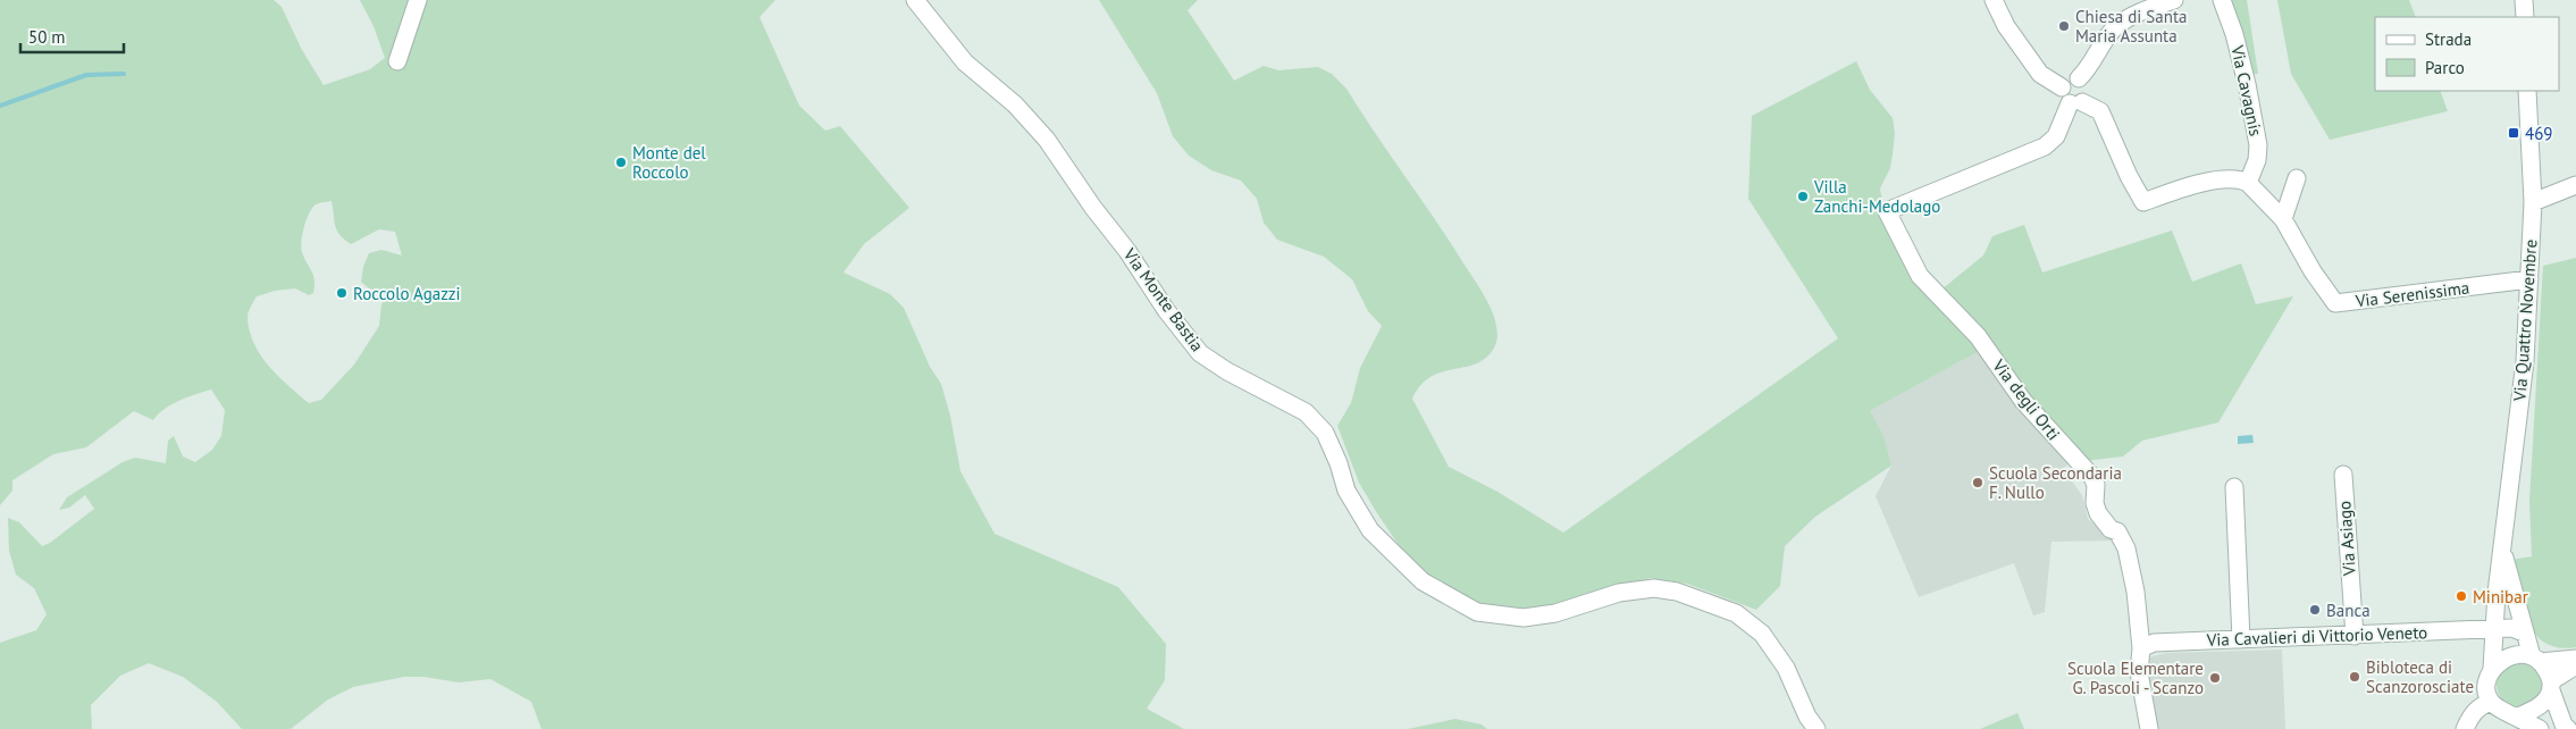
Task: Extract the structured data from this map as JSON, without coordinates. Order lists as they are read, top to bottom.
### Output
{
  "streets": {
    "street": [
      "Via Cavagnis",
      "Via Serenissima",
      "Via Monte Bastia",
      "Via Quattro Novembre",
      "Via degli Orti",
      "Via Asiago",
      "Via Cavalieri di Vittorio Veneto"
    ]
  },
  "crossings": [
    ["Via Cavagnis", "Via Serenissima"],
    ["Via Serenissima", "Via Quattro Novembre"],
    ["Via Quattro Novembre", "Via Cavalieri di Vittorio Veneto"],
    ["Via degli Orti", "Via Cavalieri di Vittorio Veneto"],
    ["Via Asiago", "Via Cavalieri di Vittorio Veneto"]
  ],
  "places": {
    "other": [
      "Chiesa di Santa Maria Assunta",
      "Monte del Roccolo",
      "Villa Zanchi-Medolago",
      "Roccolo Agazzi",
      "Scuola Secondaria F. Nullo",
      "Minibar",
      "Banca",
      "Bibloteca di Scanzorosciate",
      "Scuola Elementare G. Pascoli - Scanzo"
    ],
    "transit": ["469"]
  },
  "legend": ["Strada", "Parco"],
  "scale_bar": "50 m"
}
